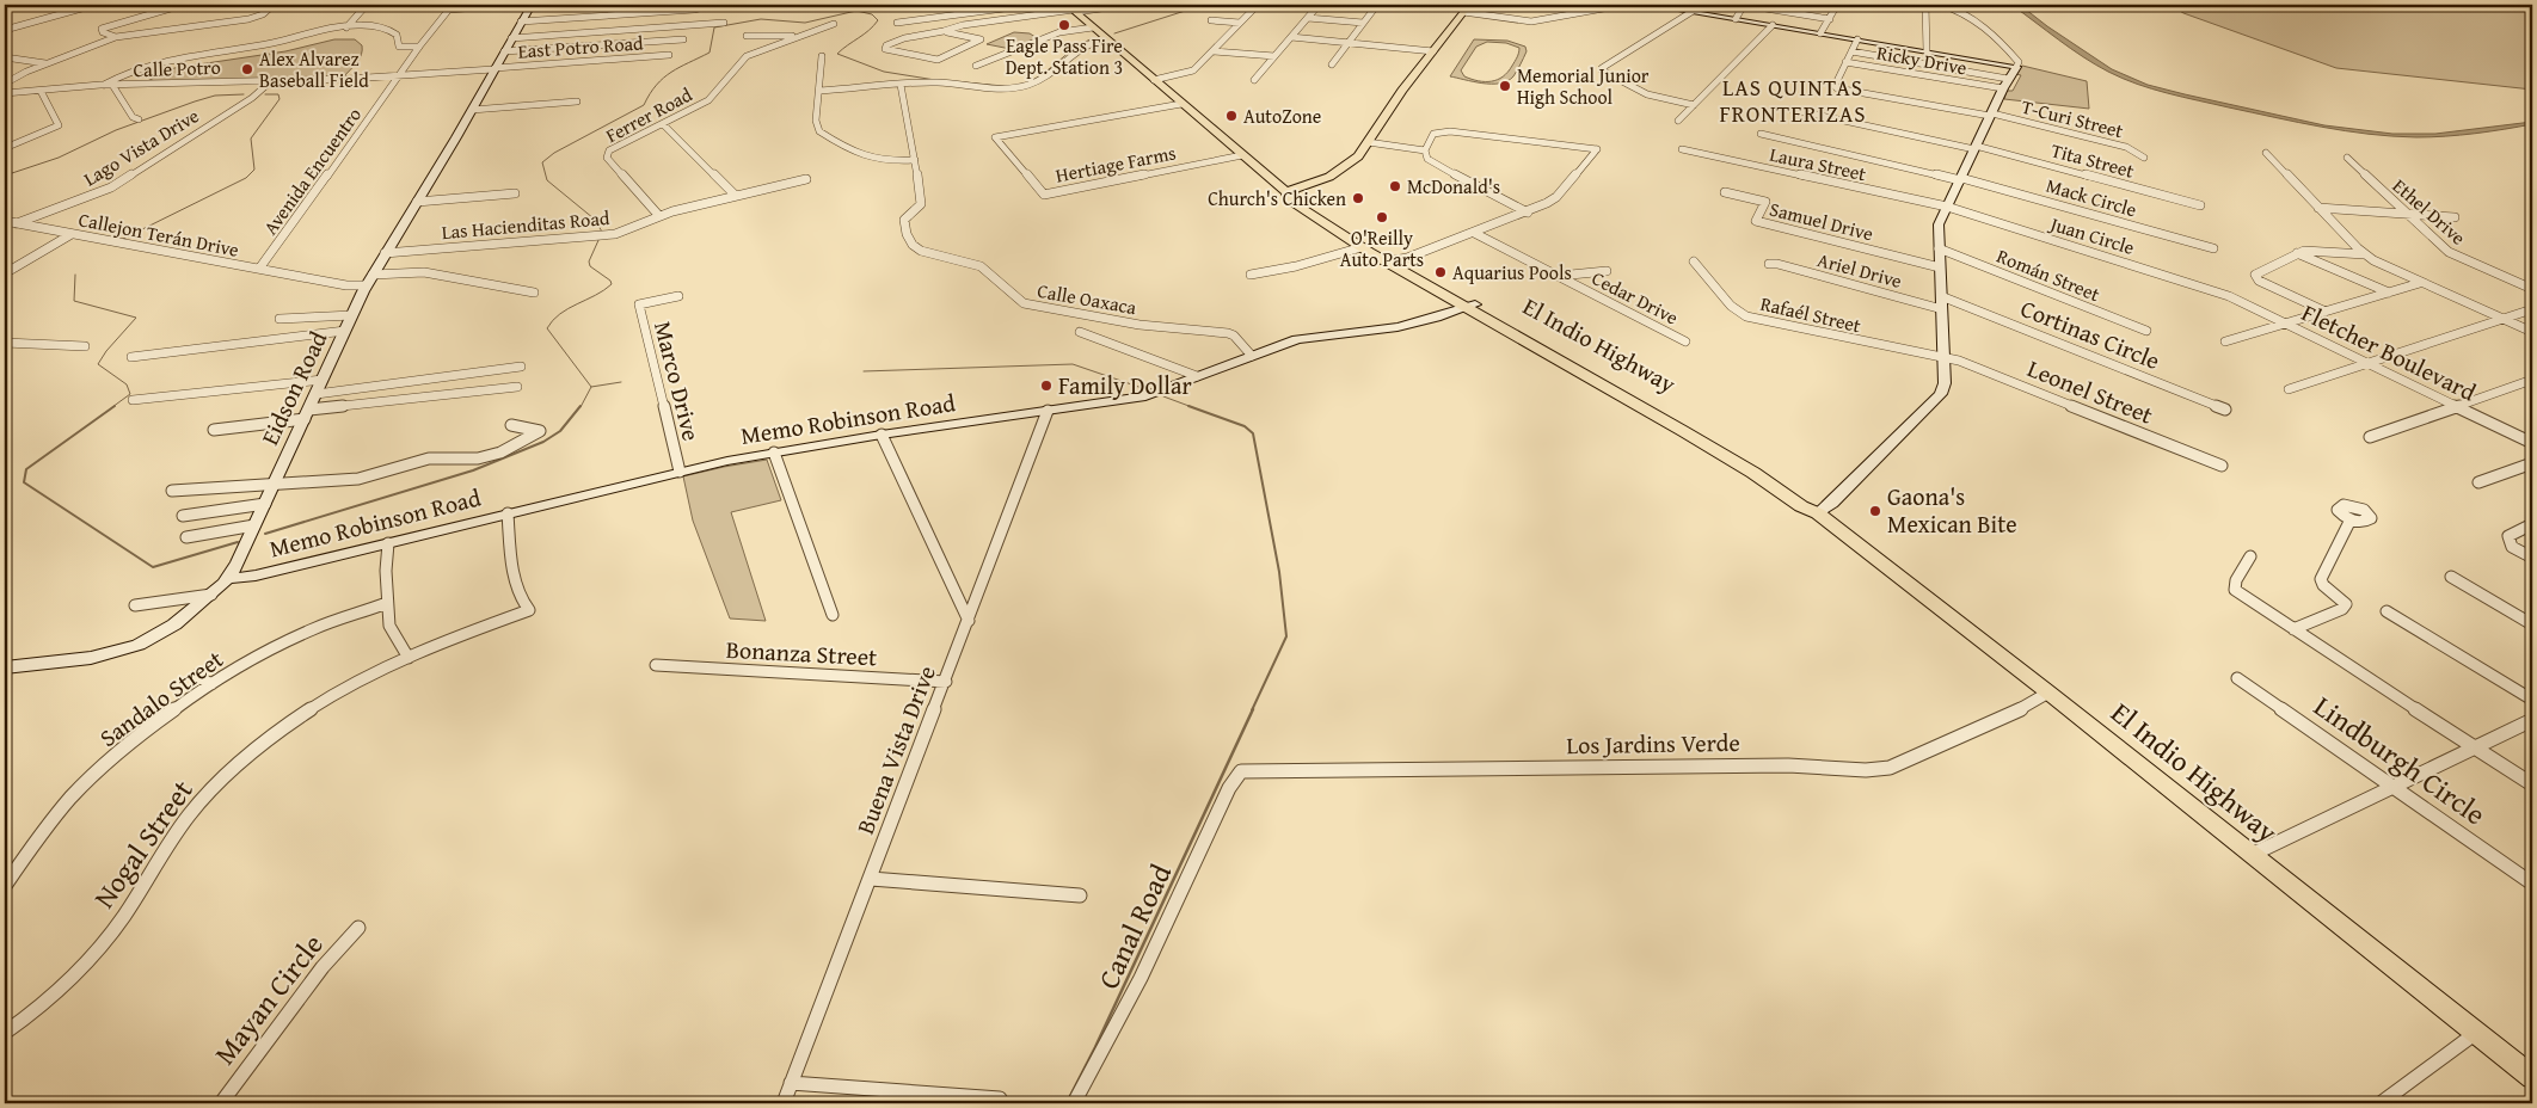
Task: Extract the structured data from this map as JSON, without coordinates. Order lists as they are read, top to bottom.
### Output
{
  "streets": {
    "main road": ["El Indio Highway"],
    "street": [
      "East Potro Road",
      "Ricky Drive",
      "Calle Potro",
      "Ferrer Road",
      "T-Curi Street",
      "Lago Vista Drive",
      "Tita Street",
      "Hertiage Farms",
      "Laura Street",
      "Avenida Encuentro",
      "Mack Circle",
      "Ethel Drive",
      "Samuel Drive",
      "Las Hacienditas Road",
      "Callejon Terán Drive",
      "Juan Circle",
      "Ariel Drive",
      "Román Street",
      "Cedar Drive",
      "Calle Oaxaca",
      "Rafaél Street",
      "Cortinas Circle",
      "Fletcher Boulevard",
      "Marco Drive",
      "Eidson Road",
      "Leonel Street",
      "Memo Robinson Road",
      "Bonanza Street",
      "Sandalo Street",
      "Los Jardins Verde",
      "Buena Vista Drive",
      "Lindburgh Circle",
      "Nogal Street",
      "Canal Road",
      "Mayan Circle"
    ]
  },
  "crossings": [
    ["East Potro Road", "Calle Potro"],
    ["East Potro Road", "Eidson Road"],
    ["Ricky Drive", "T-Curi Street"],
    ["Calle Potro", "Lago Vista Drive"],
    ["Calle Potro", "Avenida Encuentro"],
    ["Calle Potro", "Eidson Road"],
    ["Ferrer Road", "Las Hacienditas Road"],
    ["Lago Vista Drive", "Callejon Terán Drive"],
    ["Hertiage Farms", "El Indio Highway"],
    ["Laura Street", "Juan Circle"],
    ["Avenida Encuentro", "Callejon Terán Drive"],
    ["Las Hacienditas Road", "Eidson Road"],
    ["Callejon Terán Drive", "Eidson Road"],
    ["Juan Circle", "Fletcher Boulevard"],
    ["Calle Oaxaca", "Memo Robinson Road"],
    ["Rafaél Street", "Leonel Street"],
    ["El Indio Highway", "Memo Robinson Road"],
    ["El Indio Highway", "Los Jardins Verde"],
    ["Marco Drive", "Memo Robinson Road"],
    ["Eidson Road", "Memo Robinson Road"],
    ["Memo Robinson Road", "Buena Vista Drive"],
    ["Bonanza Street", "Buena Vista Drive"],
    ["Los Jardins Verde", "Canal Road"]
  ],
  "districts": ["LAS QUINTAS FRONTERIZAS"],
  "places": [
    "Eagle Pass Fire Dept. Station 3",
    "Alex Alvarez Baseball Field",
    "Memorial Junior High School",
    "AutoZone",
    "McDonald's",
    "Church's Chicken",
    "O'Reilly Auto Parts",
    "Aquarius Pools",
    "Family Dollar",
    "Gaona's Mexican Bite"
  ]
}
